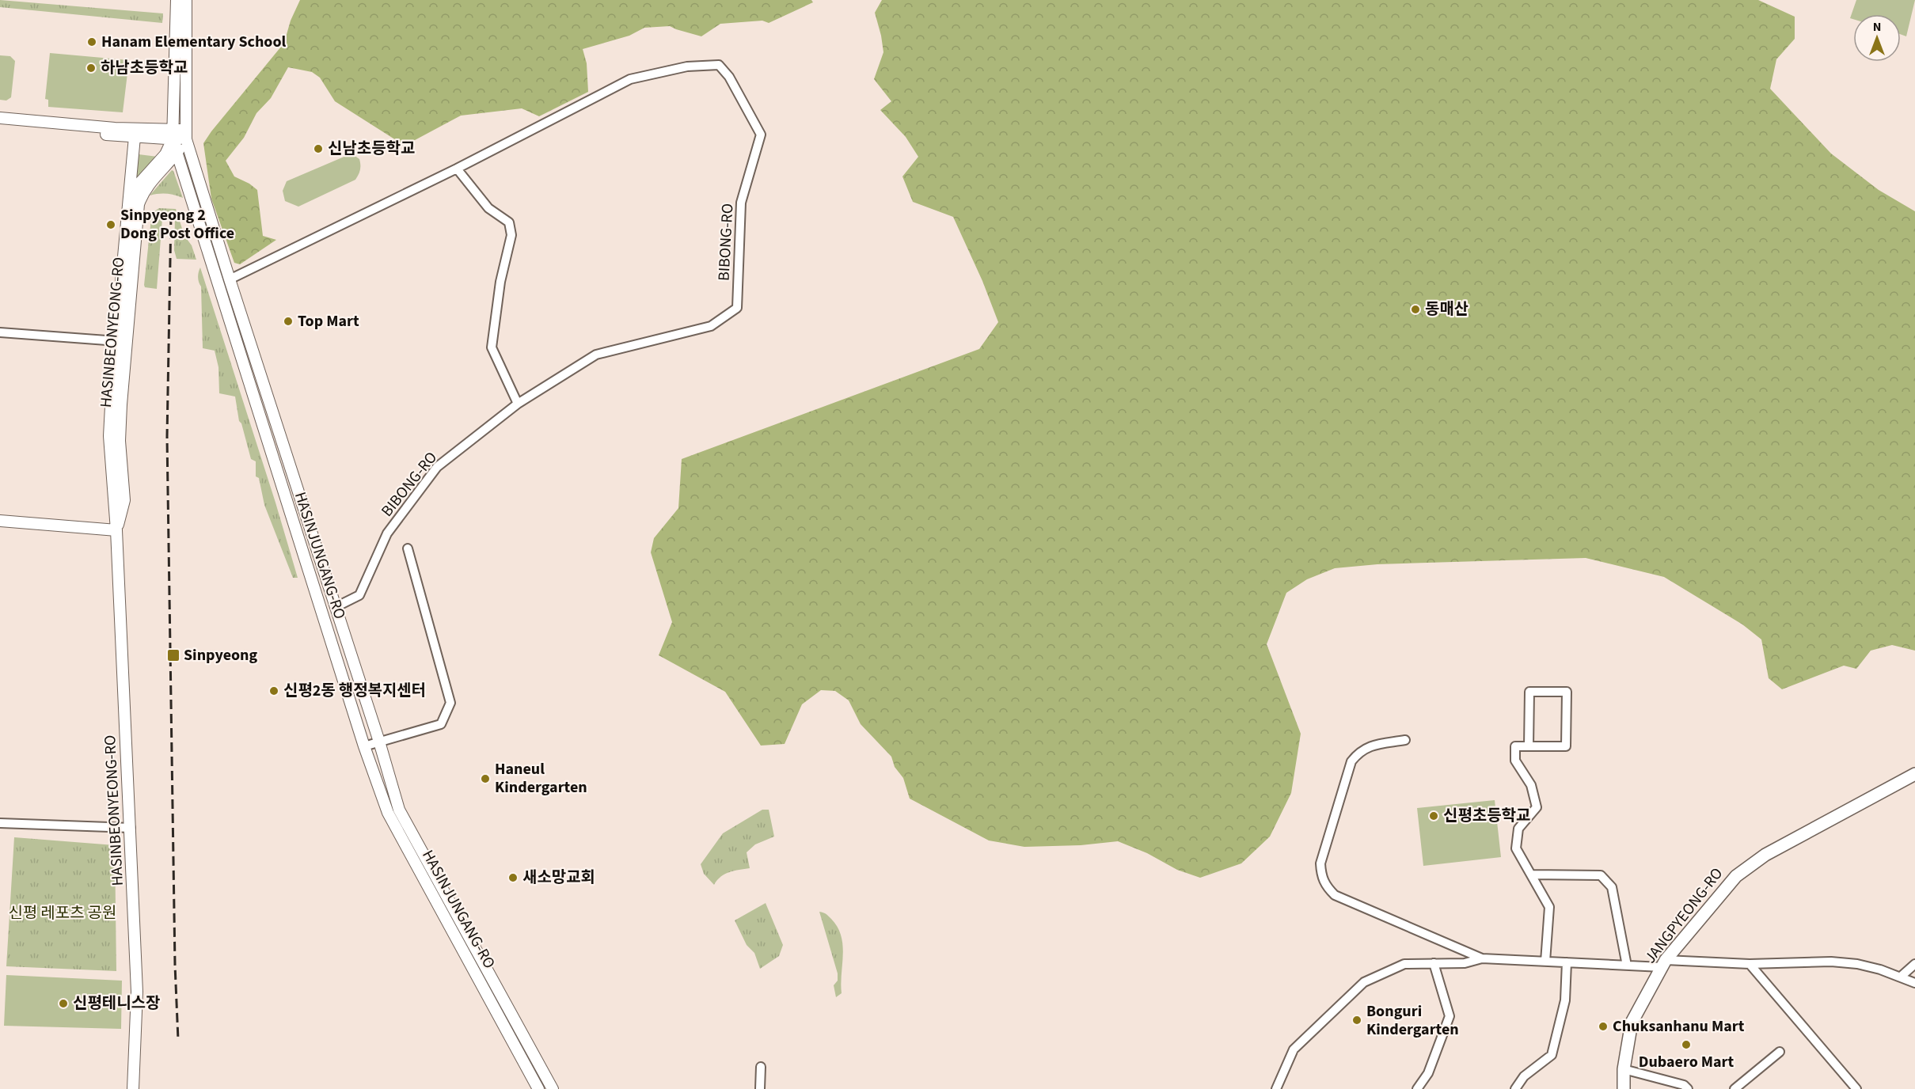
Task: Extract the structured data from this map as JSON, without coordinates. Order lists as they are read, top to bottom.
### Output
{
  "streets": {
    "main road": ["JANGPYEONG-RO"],
    "street": ["BIBONG-RO", "HASINBEONYEONG-RO", "HASINJUNGANG-RO"]
  },
  "crossings": [
    ["BIBONG-RO", "HASINJUNGANG-RO"],
    ["HASINBEONYEONG-RO", "HASINJUNGANG-RO"]
  ],
  "parks": ["신평 레포츠 공원"],
  "places": {
    "other": [
      "Hanam Elementary School",
      "하남초등학교",
      "신남초등학교",
      "Sinpyeong 2 Dong Post Office",
      "동매산",
      "Top Mart",
      "신평2동 행정복지센터",
      "Haneul Kindergarten",
      "신평초등학교",
      "새소망교회",
      "신평테니스장",
      "Bonguri Kindergarten",
      "Chuksanhanu Mart",
      "Dubaero Mart"
    ],
    "transit": ["Sinpyeong"]
  },
  "north": "top"
}
